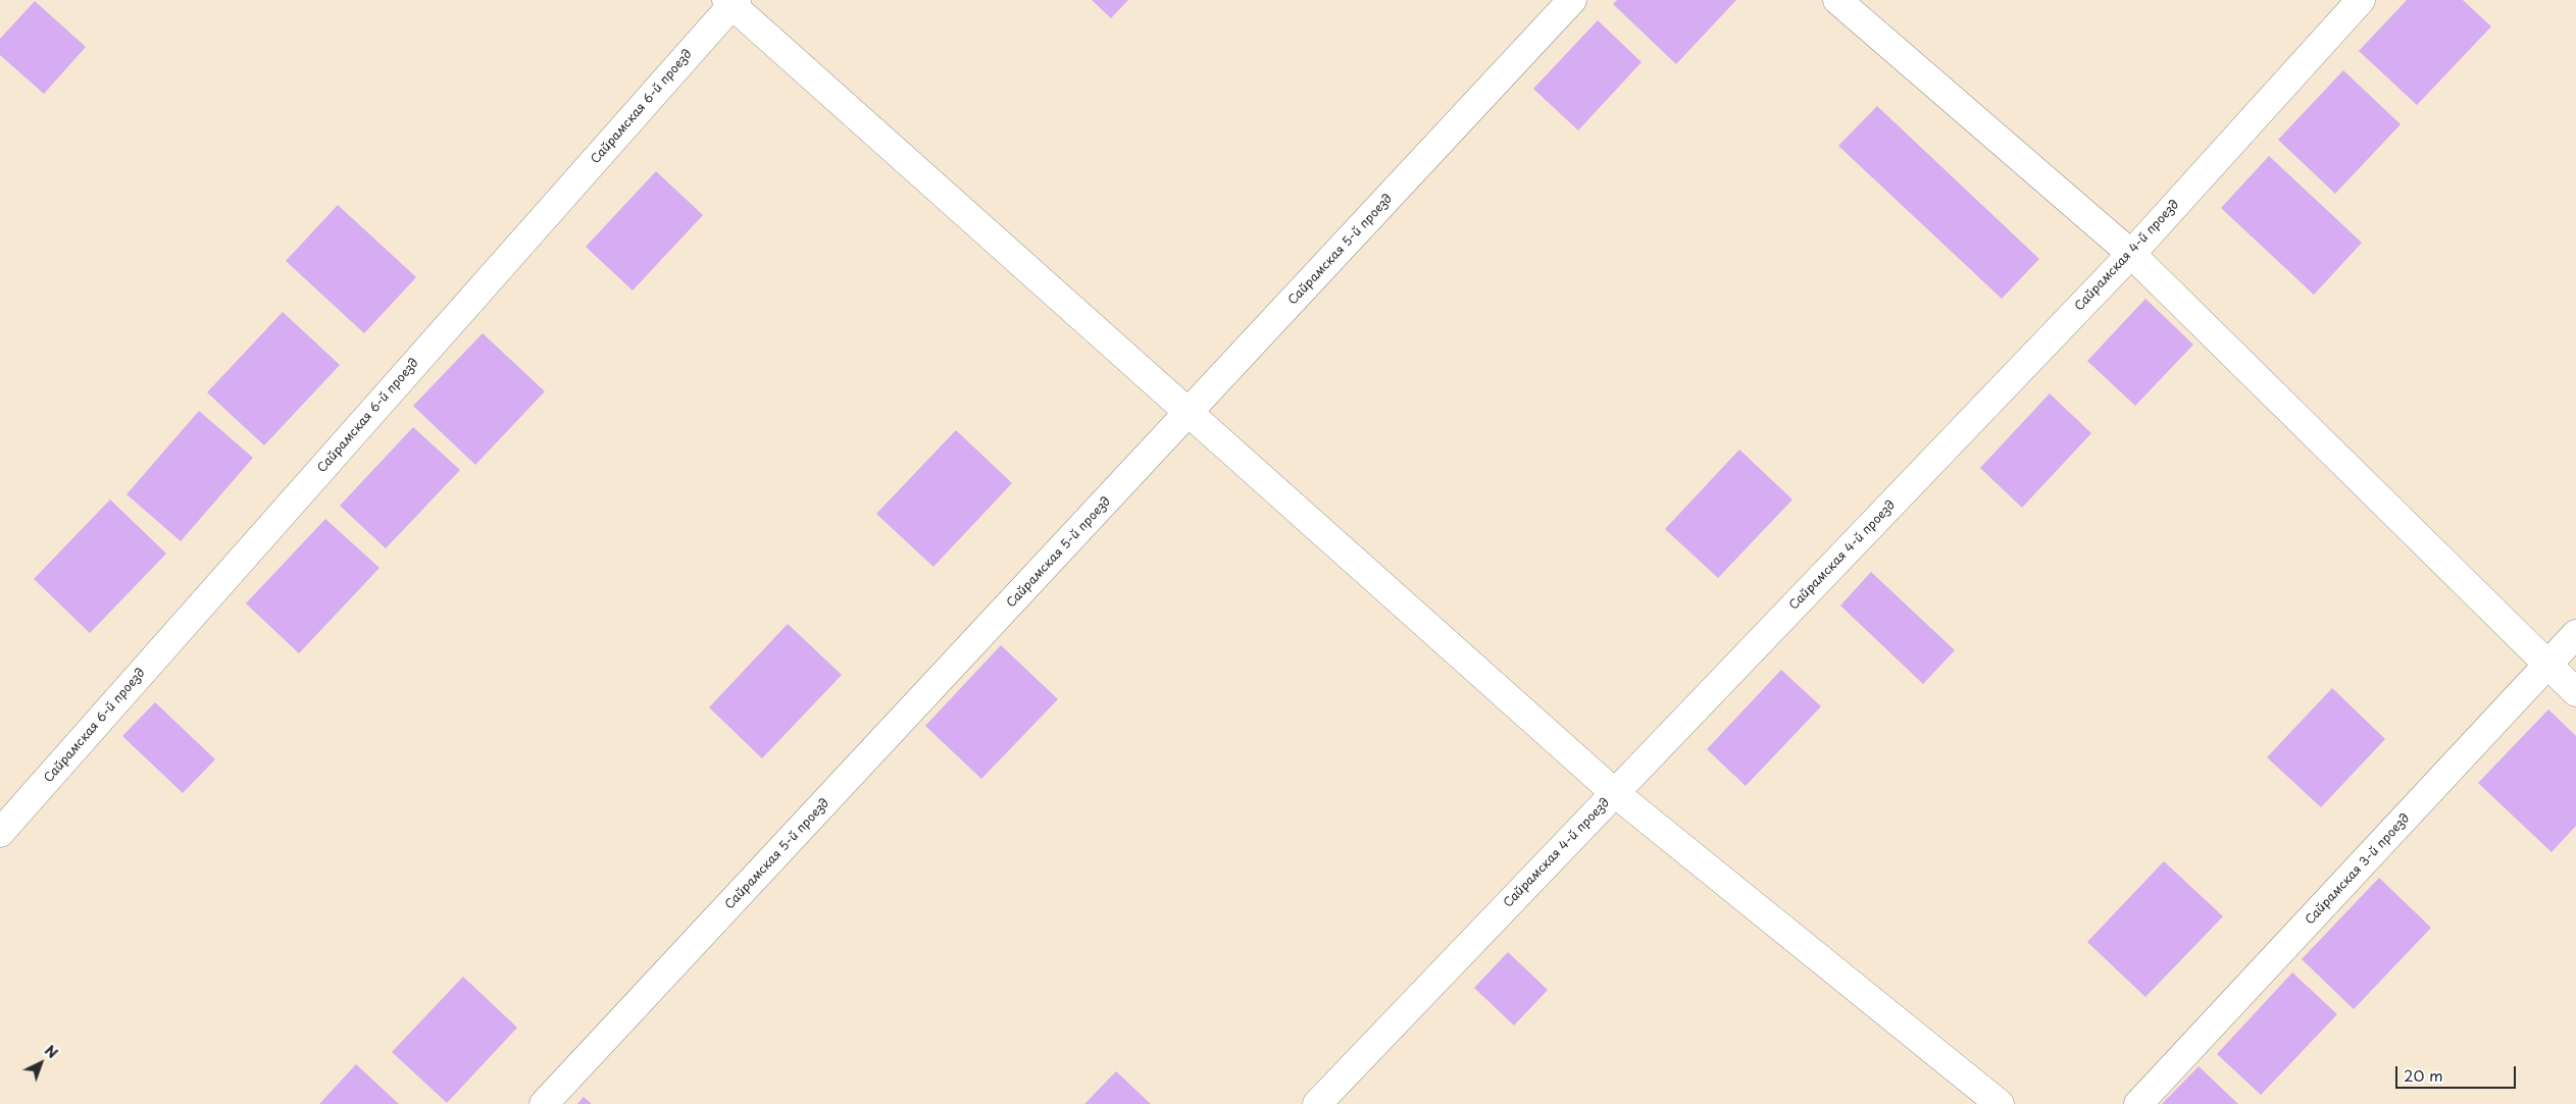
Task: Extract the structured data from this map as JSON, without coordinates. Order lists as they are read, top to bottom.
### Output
{
  "streets": {
    "street": [
      "Сайрамская 6-й проезд",
      "Сайрамская 5-й проезд",
      "Сайрамская 4-й проезд",
      "Сайрамская 3-й проезд"
    ]
  },
  "scale_bar": "20 m",
  "north": "top right"
}
